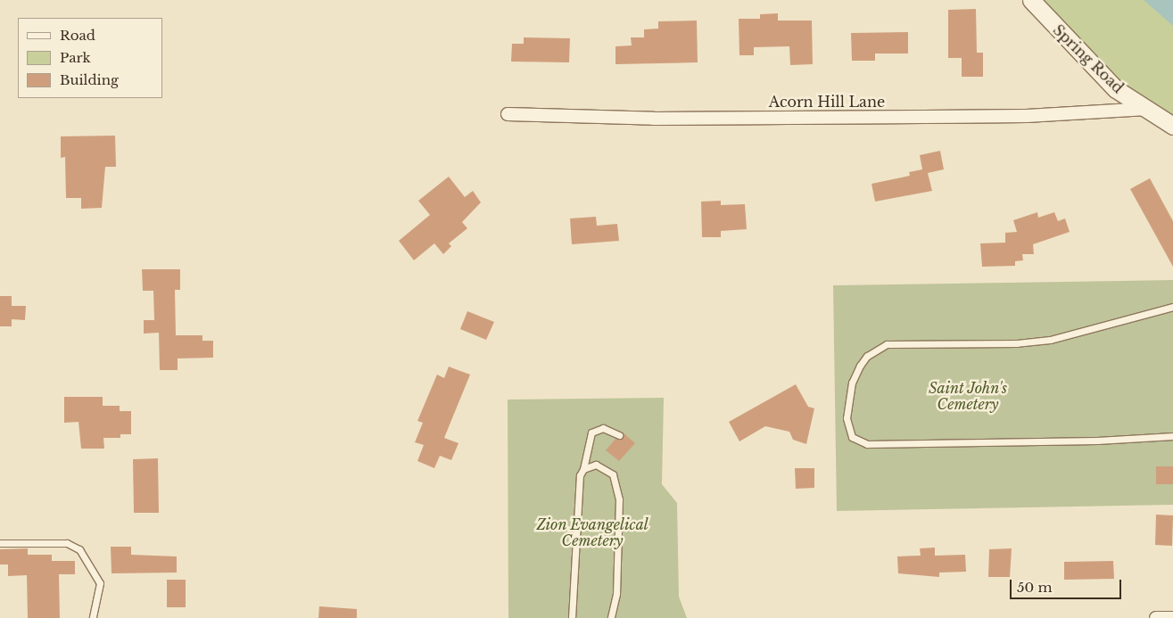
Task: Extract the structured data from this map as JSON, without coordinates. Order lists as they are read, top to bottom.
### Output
{
  "streets": {
    "street": ["Spring Road", "Acorn Hill Lane"]
  },
  "crossings": [
    ["Spring Road", "Acorn Hill Lane"]
  ],
  "parks": ["Saint John's Cemetery", "Zion Evangelical Cemetery"],
  "legend": ["Road", "Park", "Building"],
  "scale_bar": "50 m"
}
